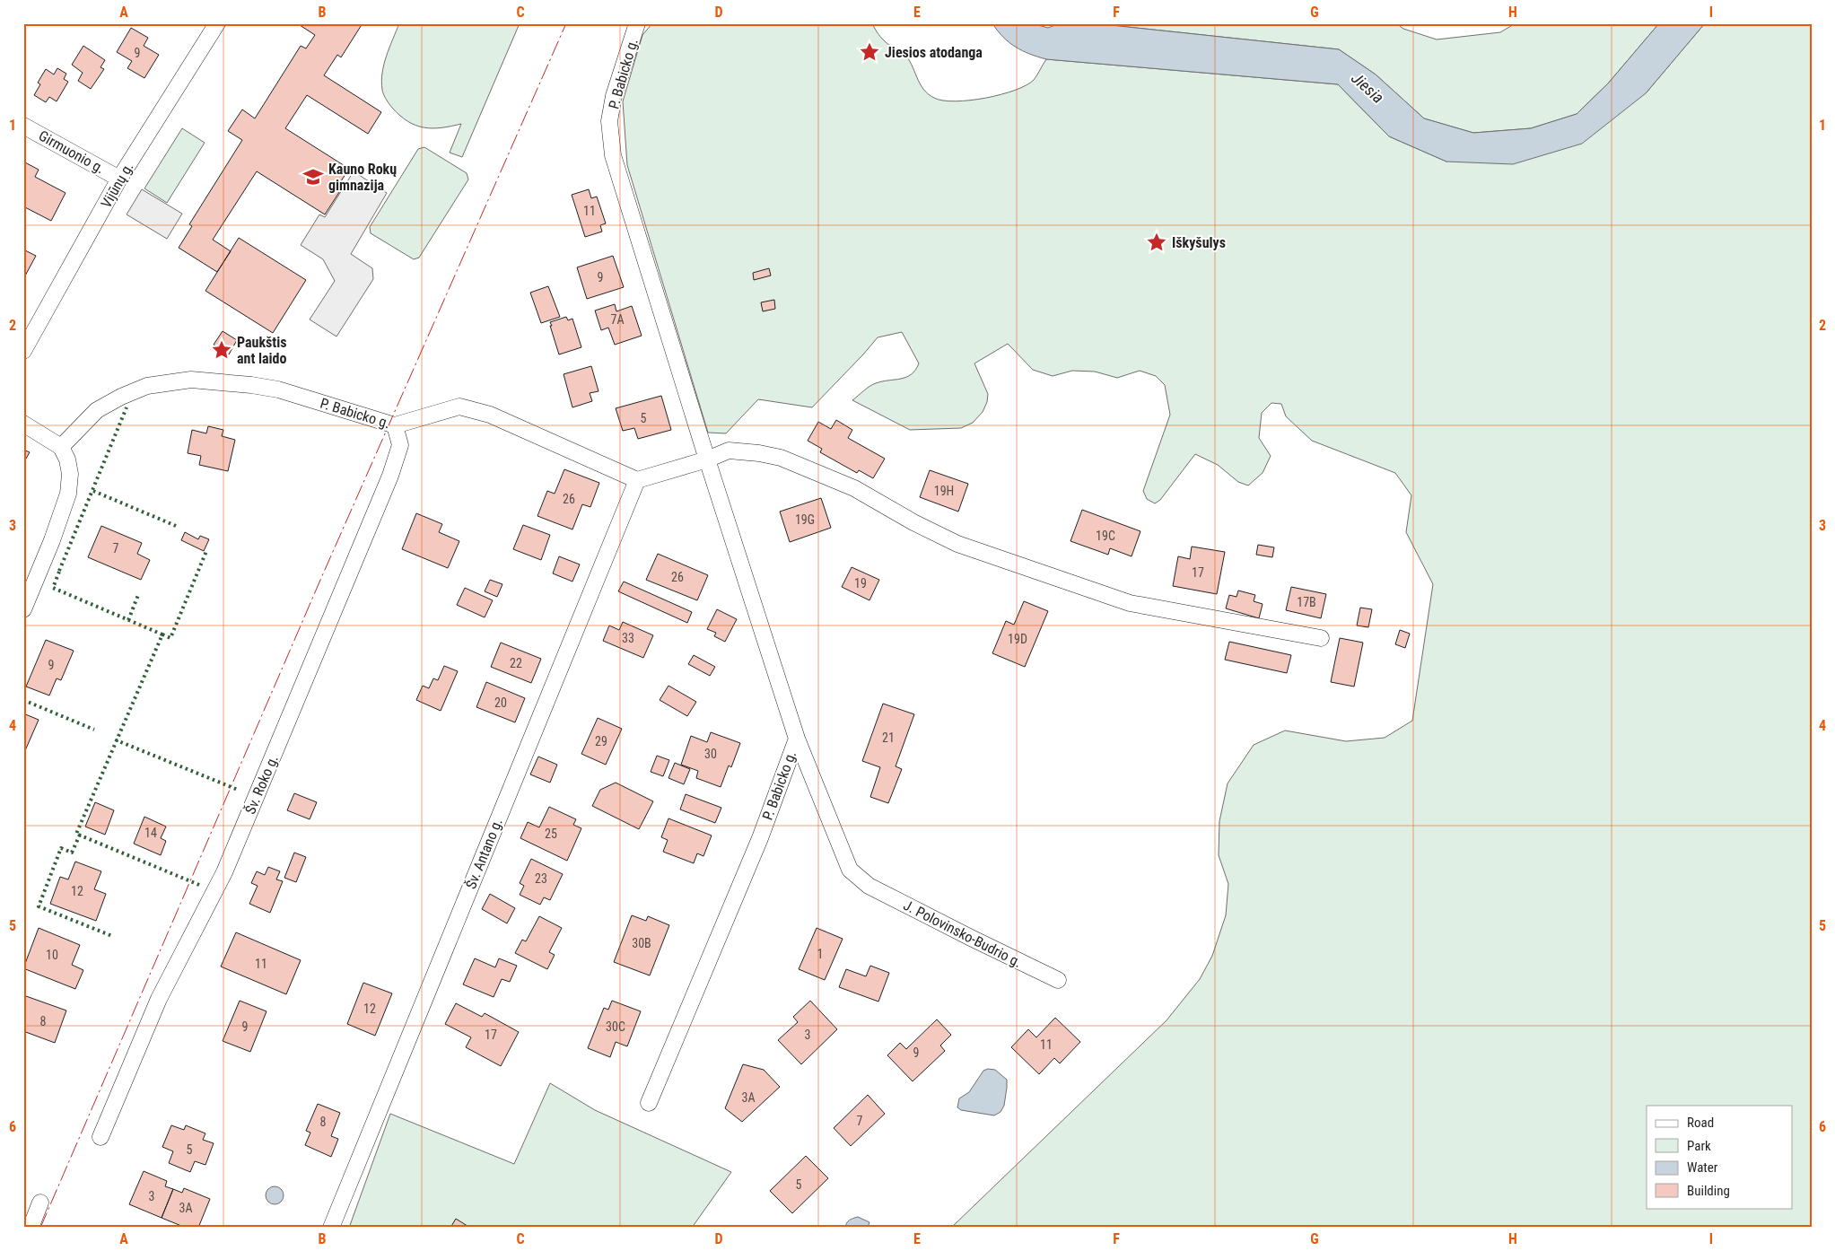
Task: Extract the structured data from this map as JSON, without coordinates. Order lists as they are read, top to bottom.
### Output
{
  "streets": {
    "street": [
      "P. Babicko g.",
      "Girmuonio g.",
      "Vijūnų g.",
      "Šv. Roko g.",
      "Šv. Antano g.",
      "J. Polovinsko-Budrio g."
    ]
  },
  "crossings": [
    ["P. Babicko g.", "Šv. Roko g."],
    ["P. Babicko g.", "Šv. Antano g."],
    ["P. Babicko g.", "J. Polovinsko-Budrio g."],
    ["Girmuonio g.", "Vijūnų g."]
  ],
  "water": ["Jiesia"],
  "places": {
    "place": ["Jiesios atodanga", "Iškyšulys", "Paukštis ant laido"],
    "school or university": ["Kauno Rokų gimnazija"]
  },
  "house_numbers": [
    "9",
    "11",
    "9",
    "7A",
    "5",
    "19H",
    "26",
    "19G",
    "19C",
    "7",
    "17",
    "26",
    "19",
    "17B",
    "33",
    "19D",
    "22",
    "9",
    "20",
    "21",
    "29",
    "30",
    "14",
    "25",
    "23",
    "12",
    "30B",
    "1",
    "10",
    "11",
    "12",
    "8",
    "9",
    "30C",
    "17",
    "3",
    "11",
    "9",
    "3A",
    "7",
    "8",
    "5",
    "5",
    "3",
    "3A"
  ],
  "legend": [
    "Road",
    "Park",
    "Water",
    "Building"
  ],
  "grid": {
    "columns": [
      "A",
      "B",
      "C",
      "D",
      "E",
      "F",
      "G",
      "H",
      "I"
    ],
    "rows": [
      "1",
      "2",
      "3",
      "4",
      "5",
      "6"
    ]
  }
}
